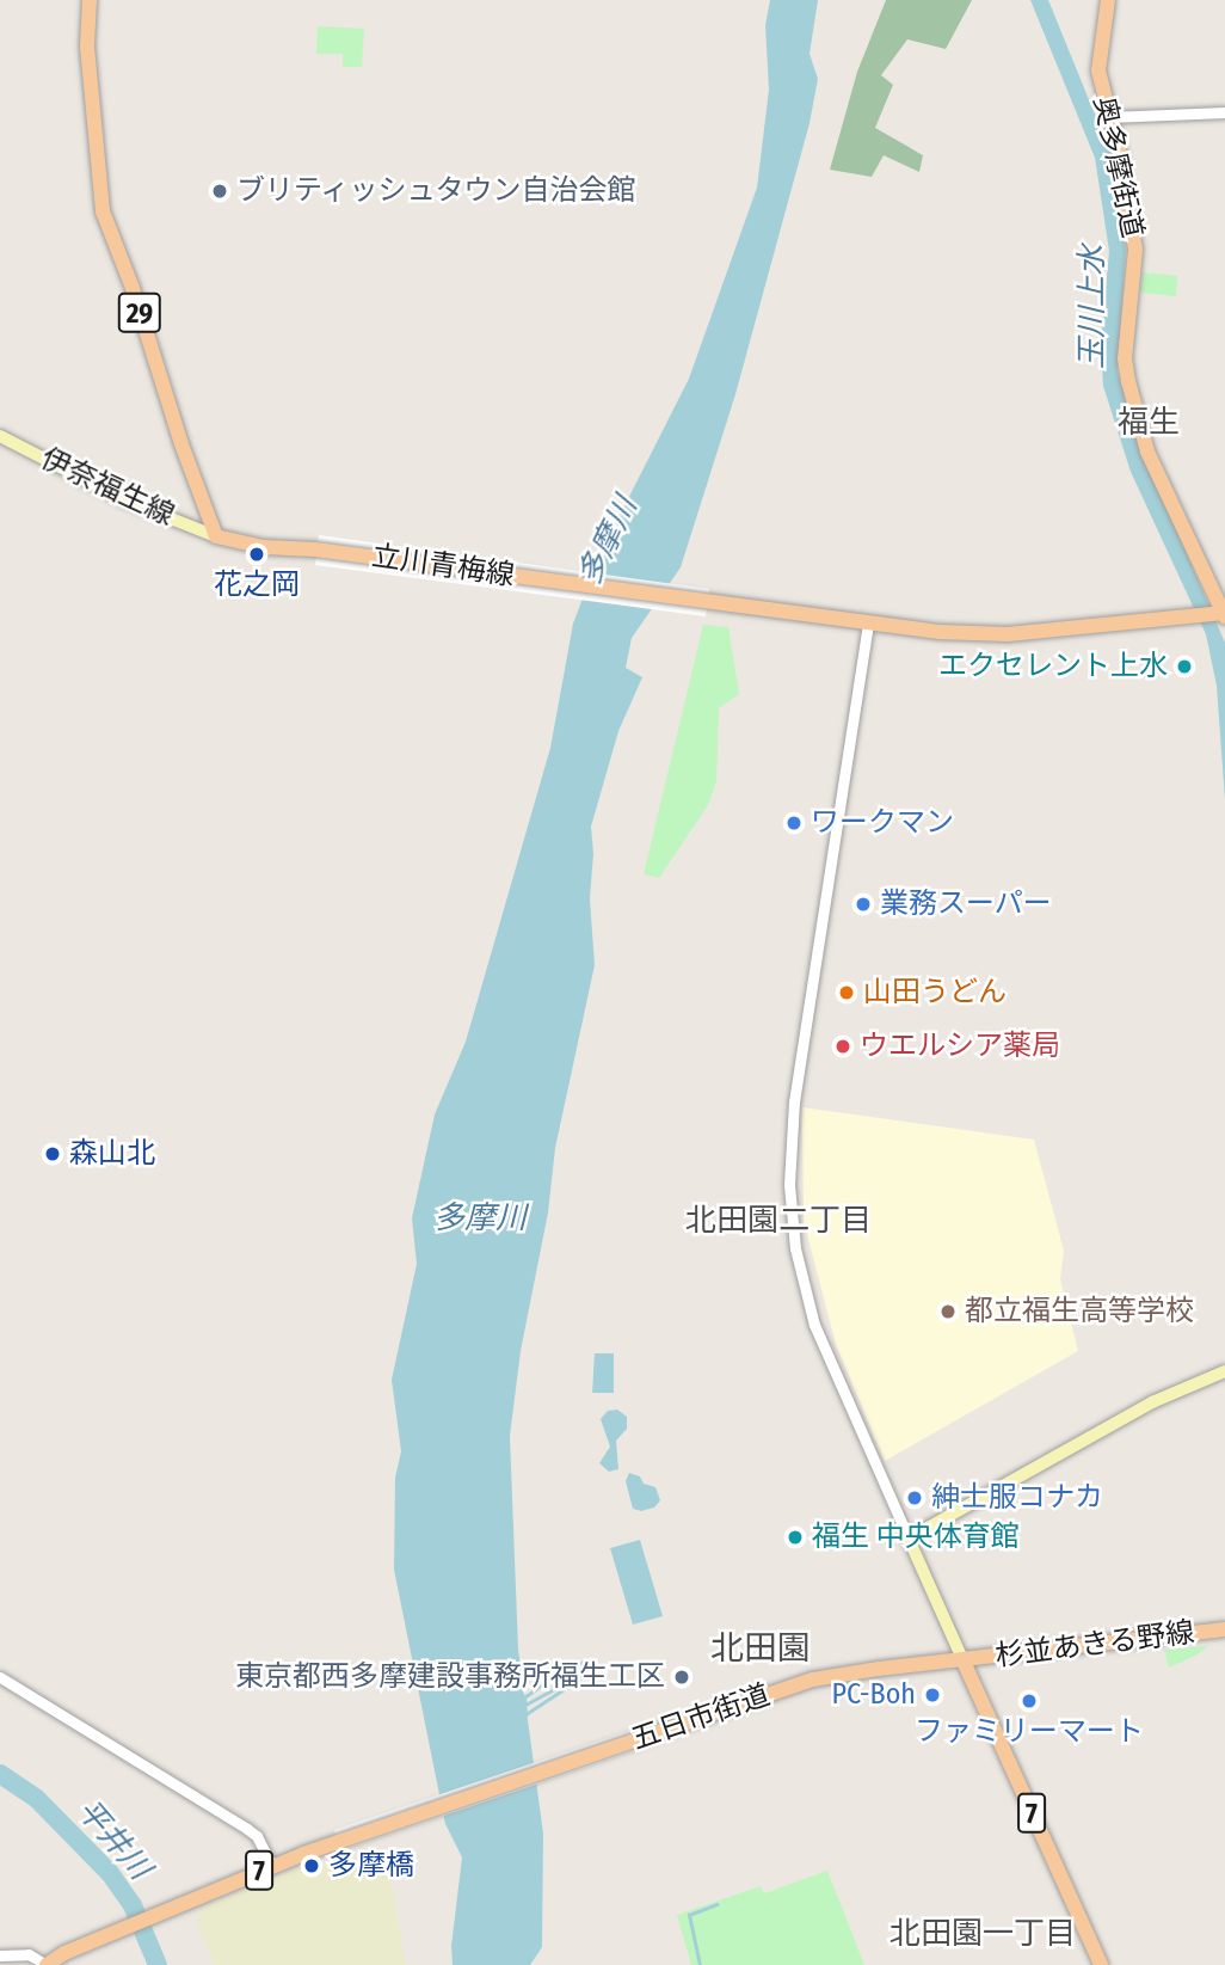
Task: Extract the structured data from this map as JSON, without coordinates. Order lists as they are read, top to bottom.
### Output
{
  "streets": {
    "main road": [
      "奥多摩街道",
      "29",
      "伊奈福生線",
      "立川青梅線",
      "杉並あきる野線",
      "五日市街道",
      "7"
    ]
  },
  "crossings": [
    ["奥多摩街道", "立川青梅線"],
    ["29", "伊奈福生線"],
    ["29", "立川青梅線"],
    ["伊奈福生線", "立川青梅線"],
    ["杉並あきる野線", "五日市街道"],
    ["杉並あきる野線", "7"],
    ["五日市街道", "7"]
  ],
  "districts": [
    "福生",
    "北田園二丁目",
    "北田園",
    "北田園一丁目"
  ],
  "water": ["玉川上水", "多摩川", "平井川"],
  "places": [
    "ブリティッシュタウン自治会館",
    "花之岡",
    "エクセレント上水",
    "ワークマン",
    "業務スーパー",
    "山田うどん",
    "ウエルシア薬局",
    "森山北",
    "都立福生高等学校",
    "紳士服コナカ",
    "福生 中央体育館",
    "東京都西多摩建設事務所福生工区",
    "PC-Boh",
    "ファミリーマート",
    "多摩橋"
  ]
}
